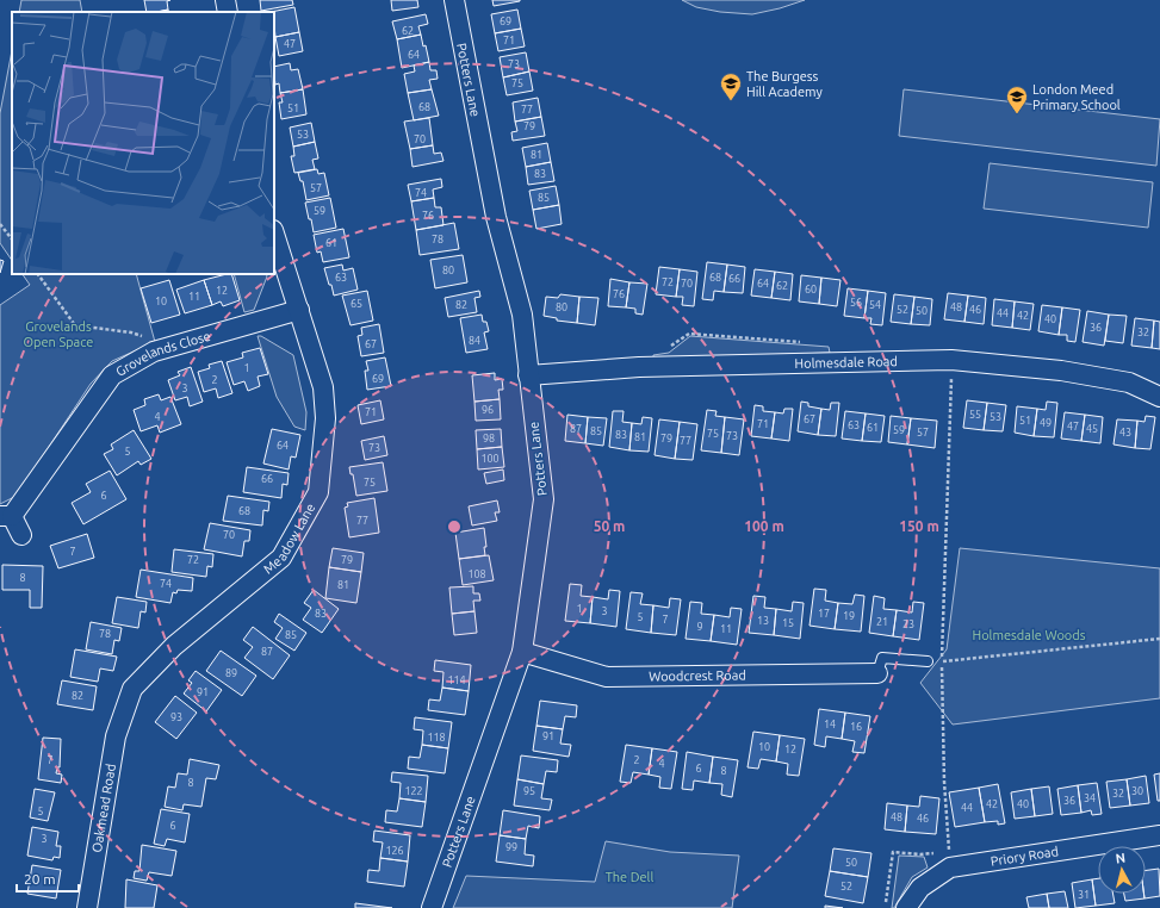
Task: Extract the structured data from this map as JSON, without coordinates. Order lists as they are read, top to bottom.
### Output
{
  "streets": {
    "street": [
      "Potters Lane",
      "Grovelands Close",
      "Holmesdale Road",
      "Meadow Lane",
      "Woodcrest Road",
      "Oakmead Road",
      "Priory Road"
    ]
  },
  "crossings": [
    ["Potters Lane", "Holmesdale Road"],
    ["Potters Lane", "Woodcrest Road"],
    ["Grovelands Close", "Meadow Lane"],
    ["Meadow Lane", "Oakmead Road"]
  ],
  "parks": ["Grovelands Open Space", "Holmesdale Woods", "The Dell"],
  "places": {
    "school or university": ["The Burgess Hill Academy", "London Meed Primary School"]
  },
  "house_numbers": [
    "69",
    "62",
    "71",
    "47",
    "64",
    "73",
    "75",
    "68",
    "51",
    "77",
    "79",
    "53",
    "70",
    "81",
    "83",
    "57",
    "74",
    "85",
    "59",
    "76",
    "78",
    "61",
    "80",
    "63",
    "68",
    "66",
    "72",
    "70",
    "64",
    "62",
    "60",
    "12",
    "76",
    "11",
    "10",
    "56",
    "65",
    "82",
    "54",
    "80",
    "48",
    "52",
    "46",
    "50",
    "44",
    "42",
    "40",
    "36",
    "32",
    "84",
    "67",
    "1",
    "69",
    "2",
    "3",
    "96",
    "71",
    "55",
    "4",
    "53",
    "67",
    "51",
    "49",
    "71",
    "63",
    "47",
    "61",
    "87",
    "45",
    "59",
    "85",
    "57",
    "43",
    "75",
    "83",
    "73",
    "81",
    "98",
    "79",
    "77",
    "64",
    "73",
    "5",
    "100",
    "66",
    "75",
    "6",
    "68",
    "77",
    "70",
    "7",
    "72",
    "79",
    "108",
    "8",
    "74",
    "81",
    "1",
    "3",
    "83",
    "17",
    "19",
    "5",
    "7",
    "13",
    "21",
    "15",
    "23",
    "9",
    "11",
    "78",
    "85",
    "87",
    "89",
    "114",
    "91",
    "82",
    "93",
    "14",
    "16",
    "91",
    "118",
    "10",
    "12",
    "7",
    "2",
    "4",
    "6",
    "8",
    "8",
    "122",
    "95",
    "30",
    "32",
    "34",
    "36",
    "42",
    "40",
    "44",
    "5",
    "48",
    "46",
    "6",
    "3",
    "99",
    "126",
    "50",
    "52",
    "31"
  ],
  "scale_bar": "20 m",
  "north": "top",
  "rings": ["50 m", "100 m", "150 m"]
}
